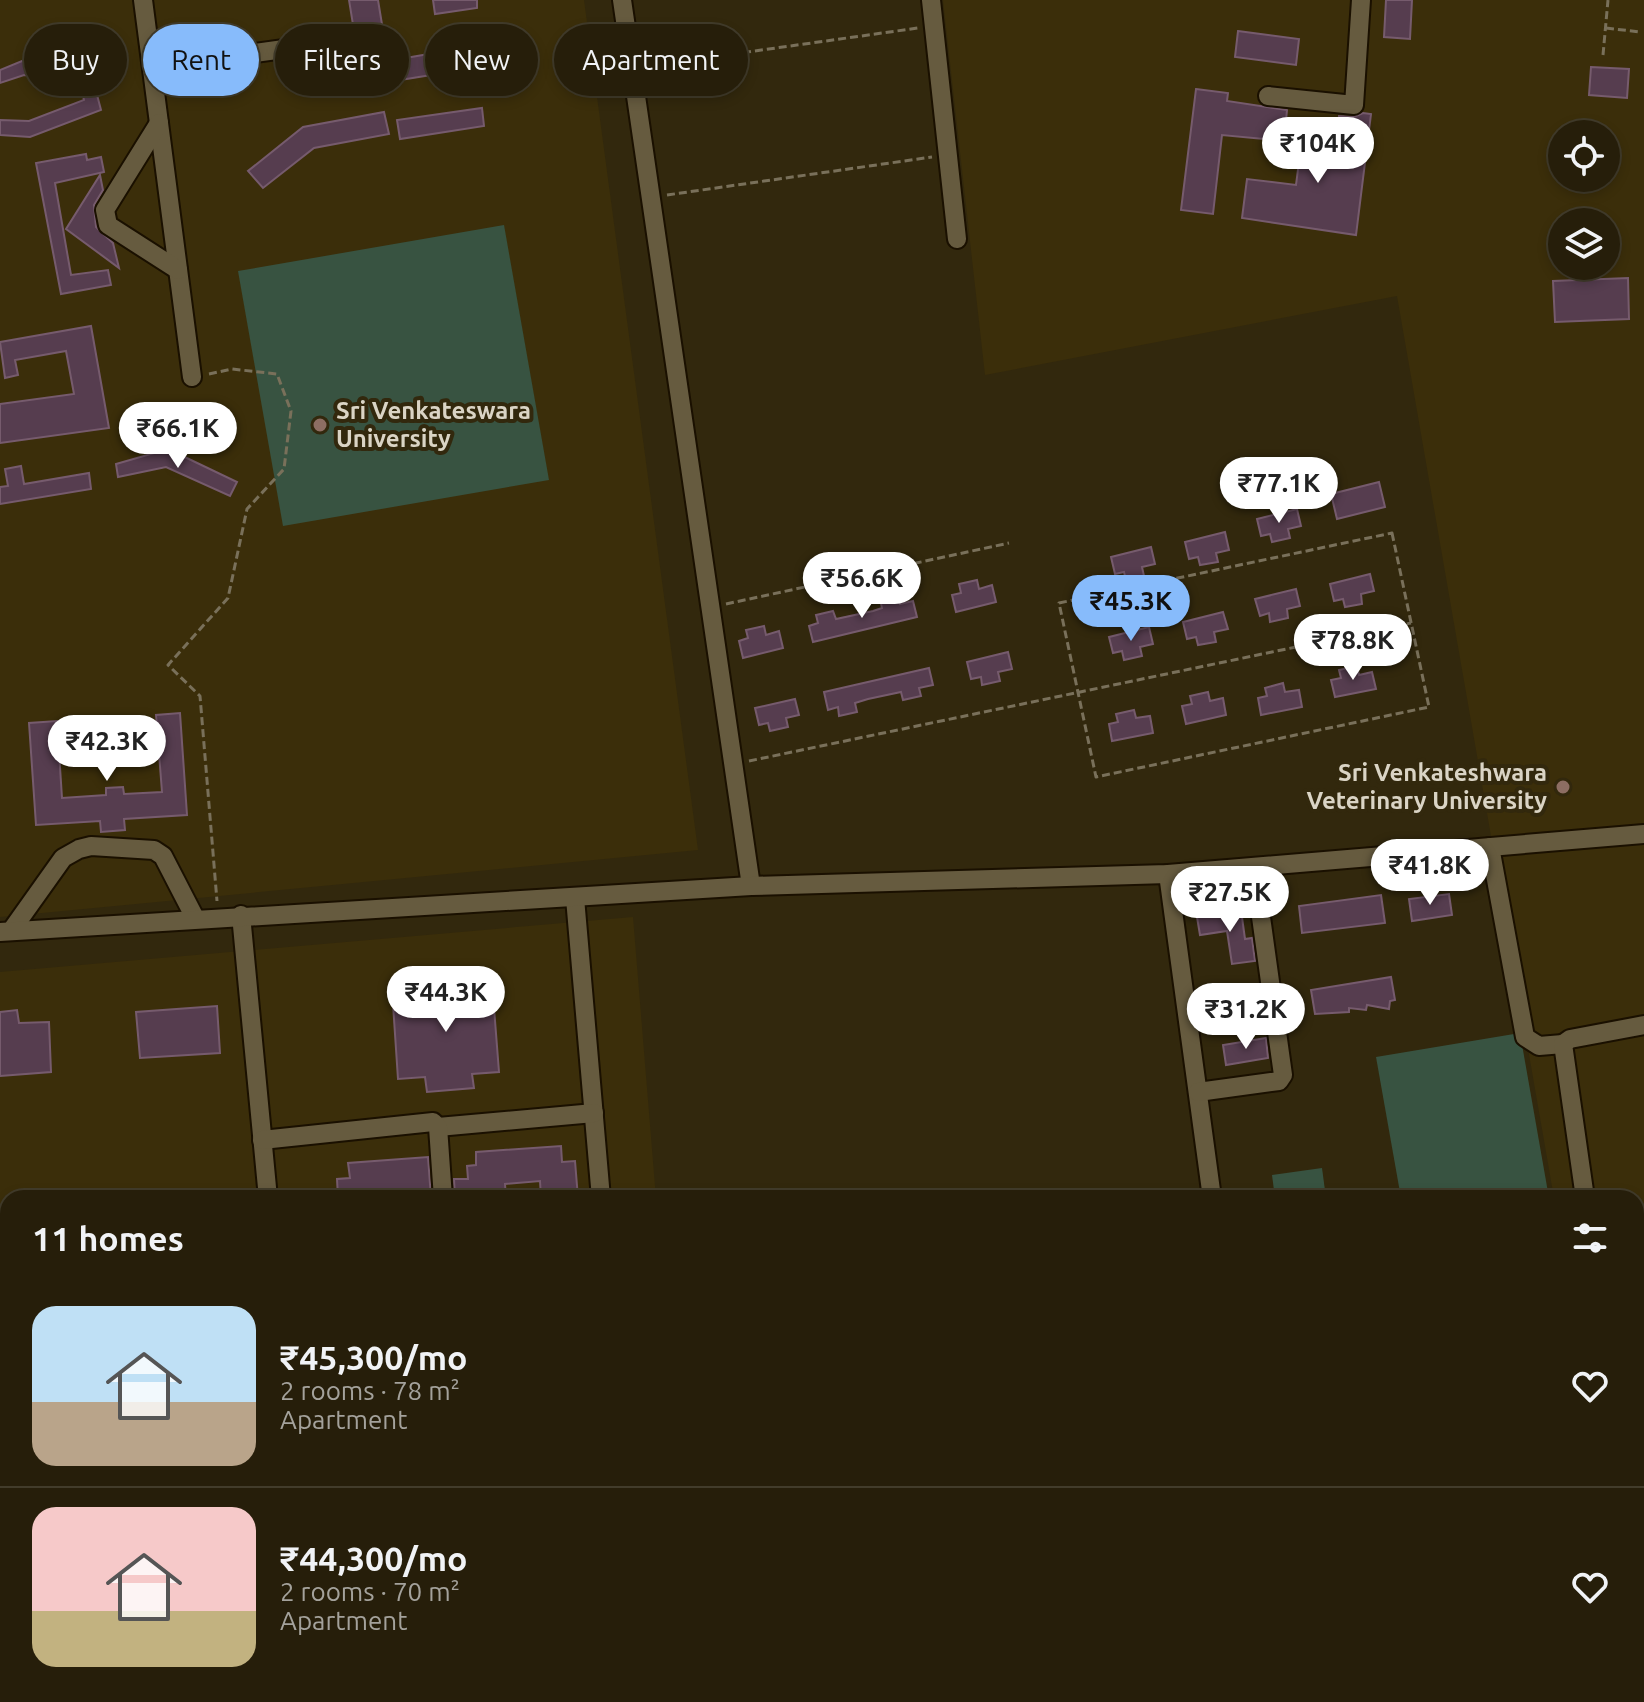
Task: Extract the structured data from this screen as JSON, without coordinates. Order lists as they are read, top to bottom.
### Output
{
  "places": ["Sri Venkateswara University", "Sri Venkateshwara Veterinary University"],
  "page": {
    "chip": [
      "Buy",
      "Rent",
      "Filters",
      "New",
      "Apartment"
    ],
    "price": [
      "₹104K",
      "₹66.1K",
      "₹77.1K",
      "₹56.6K",
      "₹45.3K",
      "₹78.8K",
      "₹42.3K",
      "₹41.8K",
      "₹27.5K",
      "₹44.3K",
      "₹31.2K"
    ],
    "heading": "11 homes",
    "list": [
      {
        "name": "₹45,300/mo",
        "note": "2 rooms · 78 m² · Apartment"
      },
      {
        "name": "₹44,300/mo",
        "note": "2 rooms · 70 m² · Apartment"
      }
    ]
  }
}
